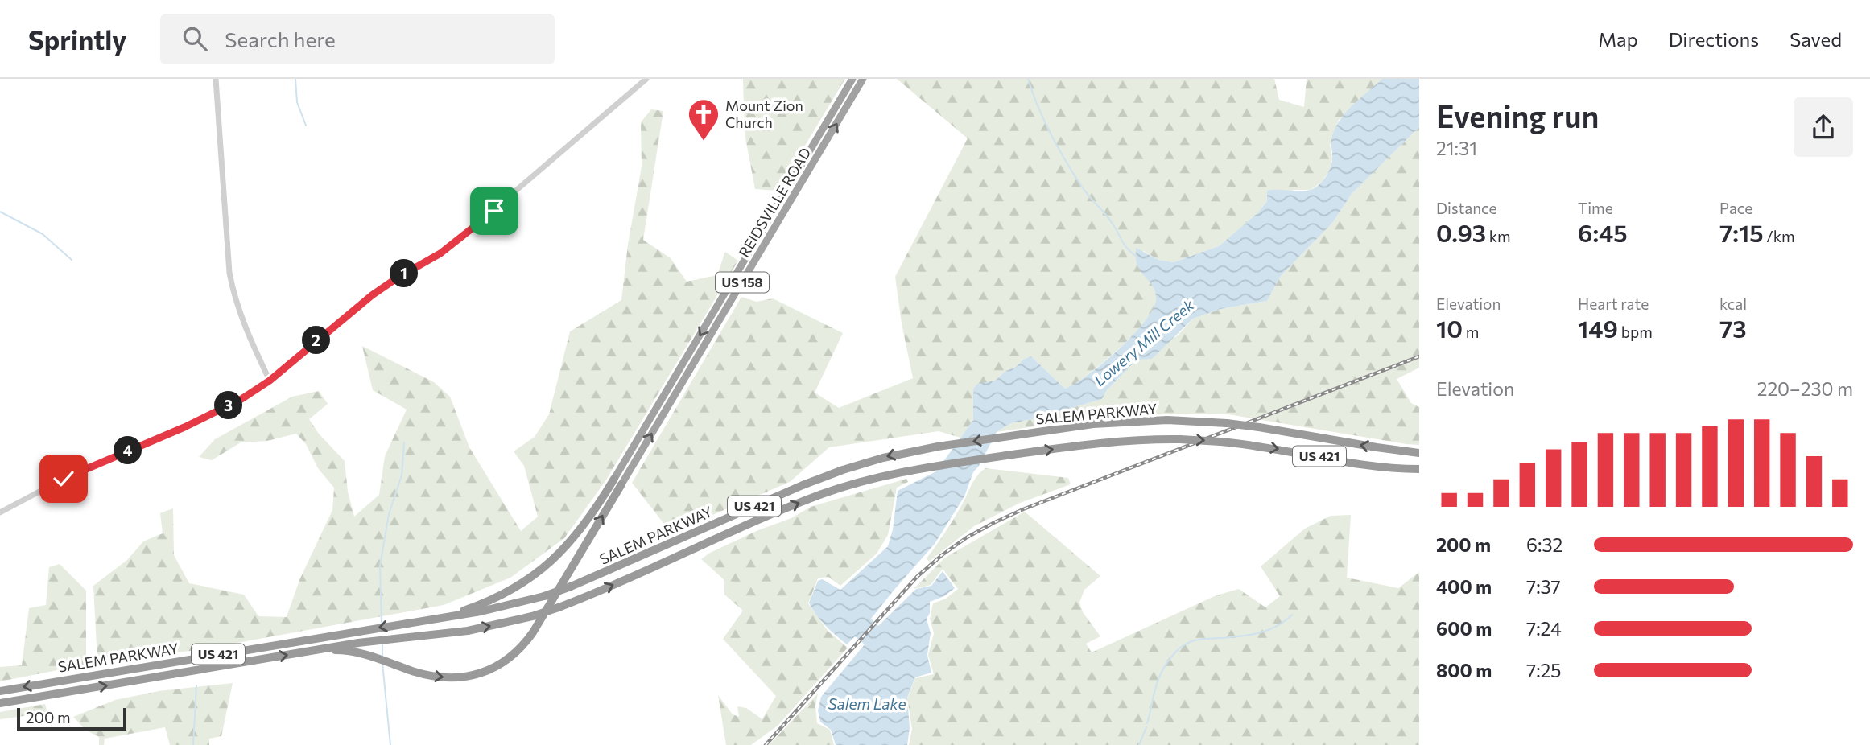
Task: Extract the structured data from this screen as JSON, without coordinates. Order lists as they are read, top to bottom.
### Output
{
  "streets": {
    "highway": [
      "REIDSVILLE ROAD",
      "US 158",
      "SALEM PARKWAY",
      "US 421"
    ]
  },
  "crossings": [
    ["REIDSVILLE ROAD", "US 158"],
    ["US 158", "SALEM PARKWAY"]
  ],
  "water": ["Lowery Mill Creek", "Salem Lake"],
  "places": {
    "church": ["Mount Zion Church"]
  },
  "scale_bar": "200 m",
  "page": {
    "header": "Sprintly",
    "search": "Search here",
    "nav": ["Map", "Directions", "Saved"],
    "heading": ["Evening run", "21:31"],
    "stats": [
      ["Distance", "0.93 km"],
      ["Time", "6:45"],
      ["Pace", "7:15 /km"],
      ["Elevation", "10 m"],
      ["Heart rate", "149 bpm"],
      ["kcal", "73"]
    ],
    "pins": [
      "1",
      "2",
      "3",
      "4"
    ],
    "chart": ["Elevation", "220–230 m"],
    "list": [
      {
        "name": "200 m",
        "note": "6:32"
      },
      {
        "name": "400 m",
        "note": "7:37"
      },
      {
        "name": "600 m",
        "note": "7:24"
      },
      {
        "name": "800 m",
        "note": "7:25"
      }
    ],
    "scale": "200 m"
  }
}
